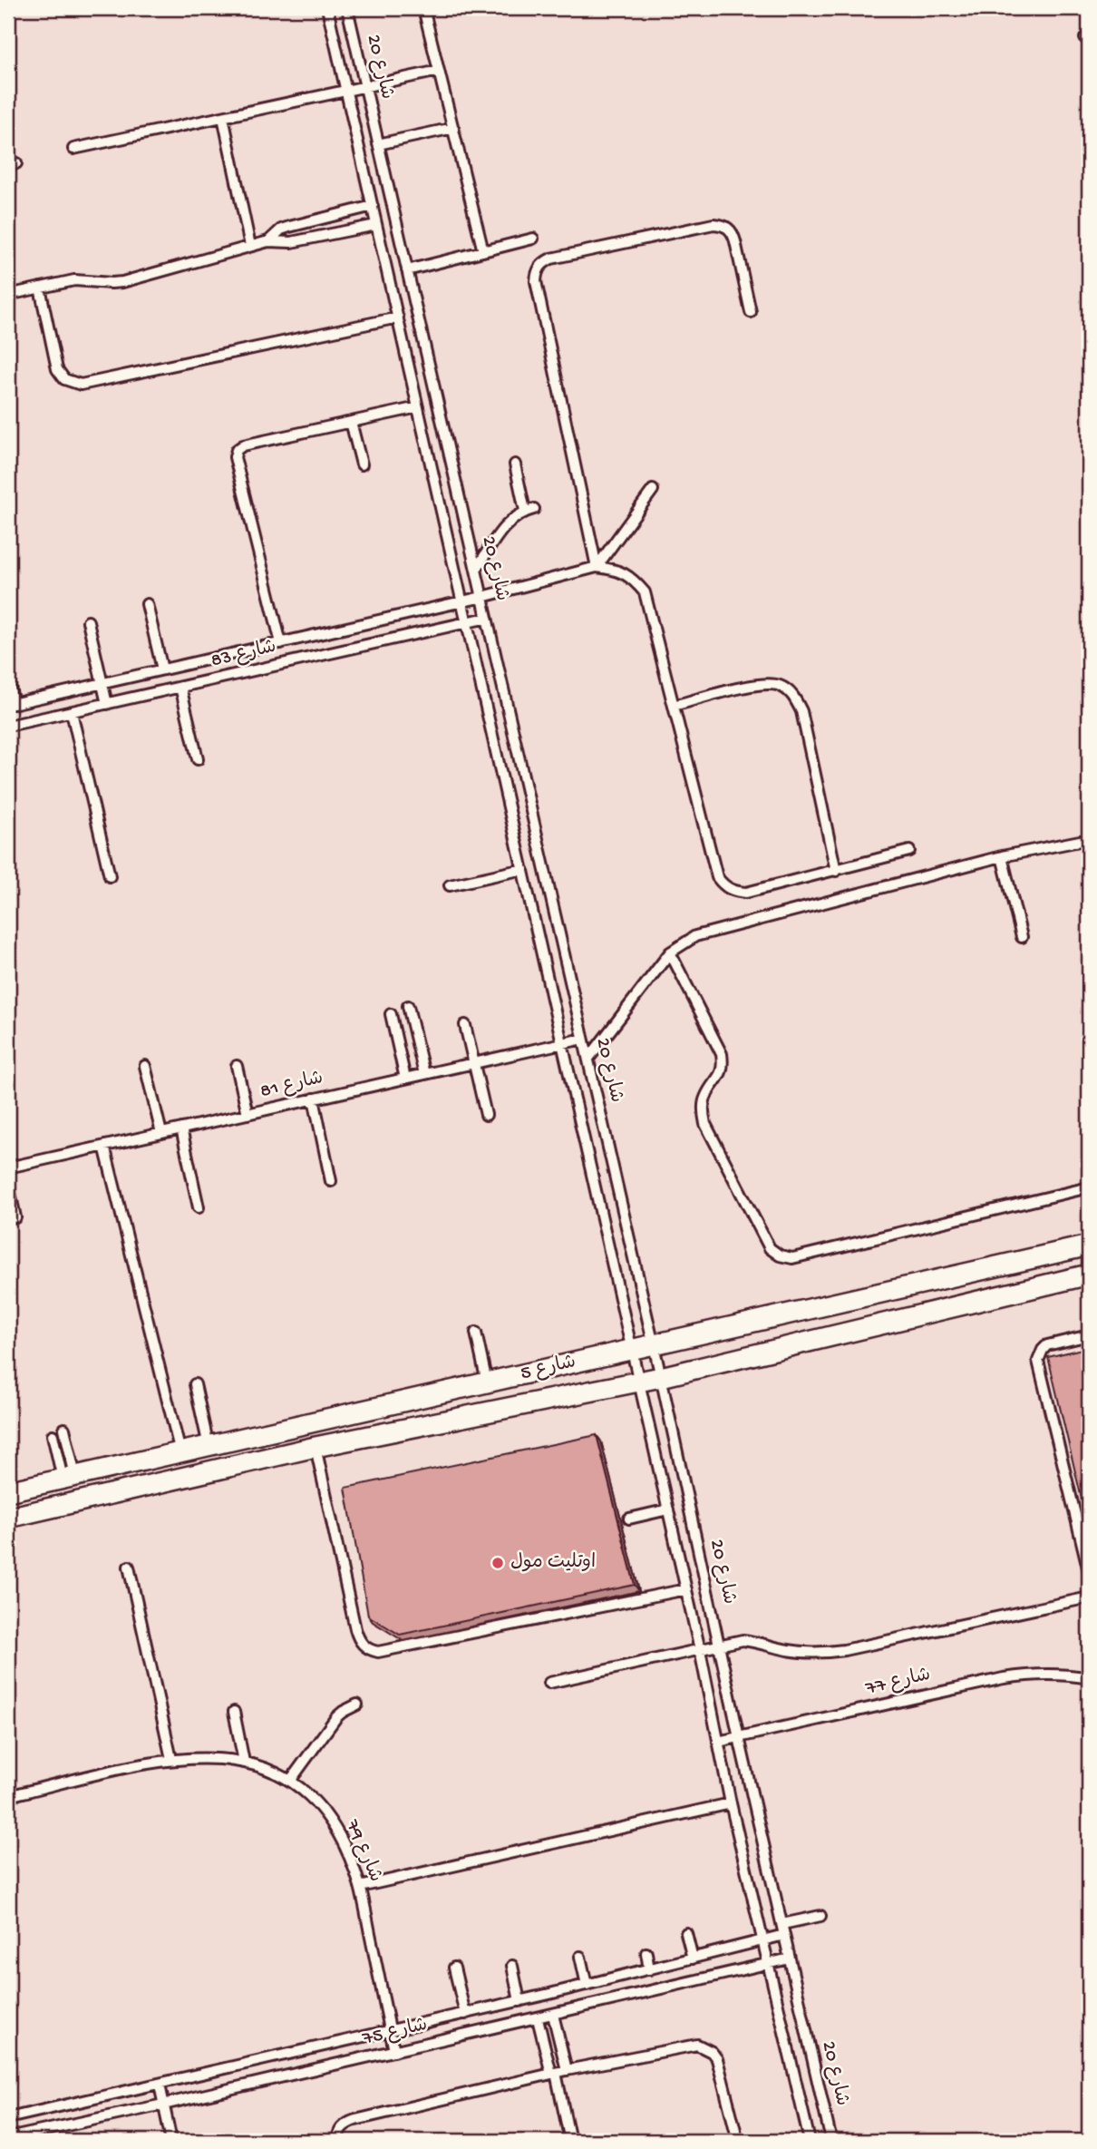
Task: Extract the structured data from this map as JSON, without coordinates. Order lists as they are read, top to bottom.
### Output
{
  "streets": {
    "street": ["شارع 5"],
    "lane": [
      "شارع 20",
      "شارع 83",
      "شارع 81",
      "شارع 77",
      "شارع 79",
      "شارع 75"
    ]
  },
  "crossings": [
    ["شارع 20", "شارع 83"],
    ["شارع 20", "شارع 81"],
    ["شارع 20", "شارع 5"],
    ["شارع 20", "شارع 77"],
    ["شارع 20", "شارع 75"],
    ["شارع 79", "شارع 75"]
  ],
  "places": ["اوتليت مول"]
}
